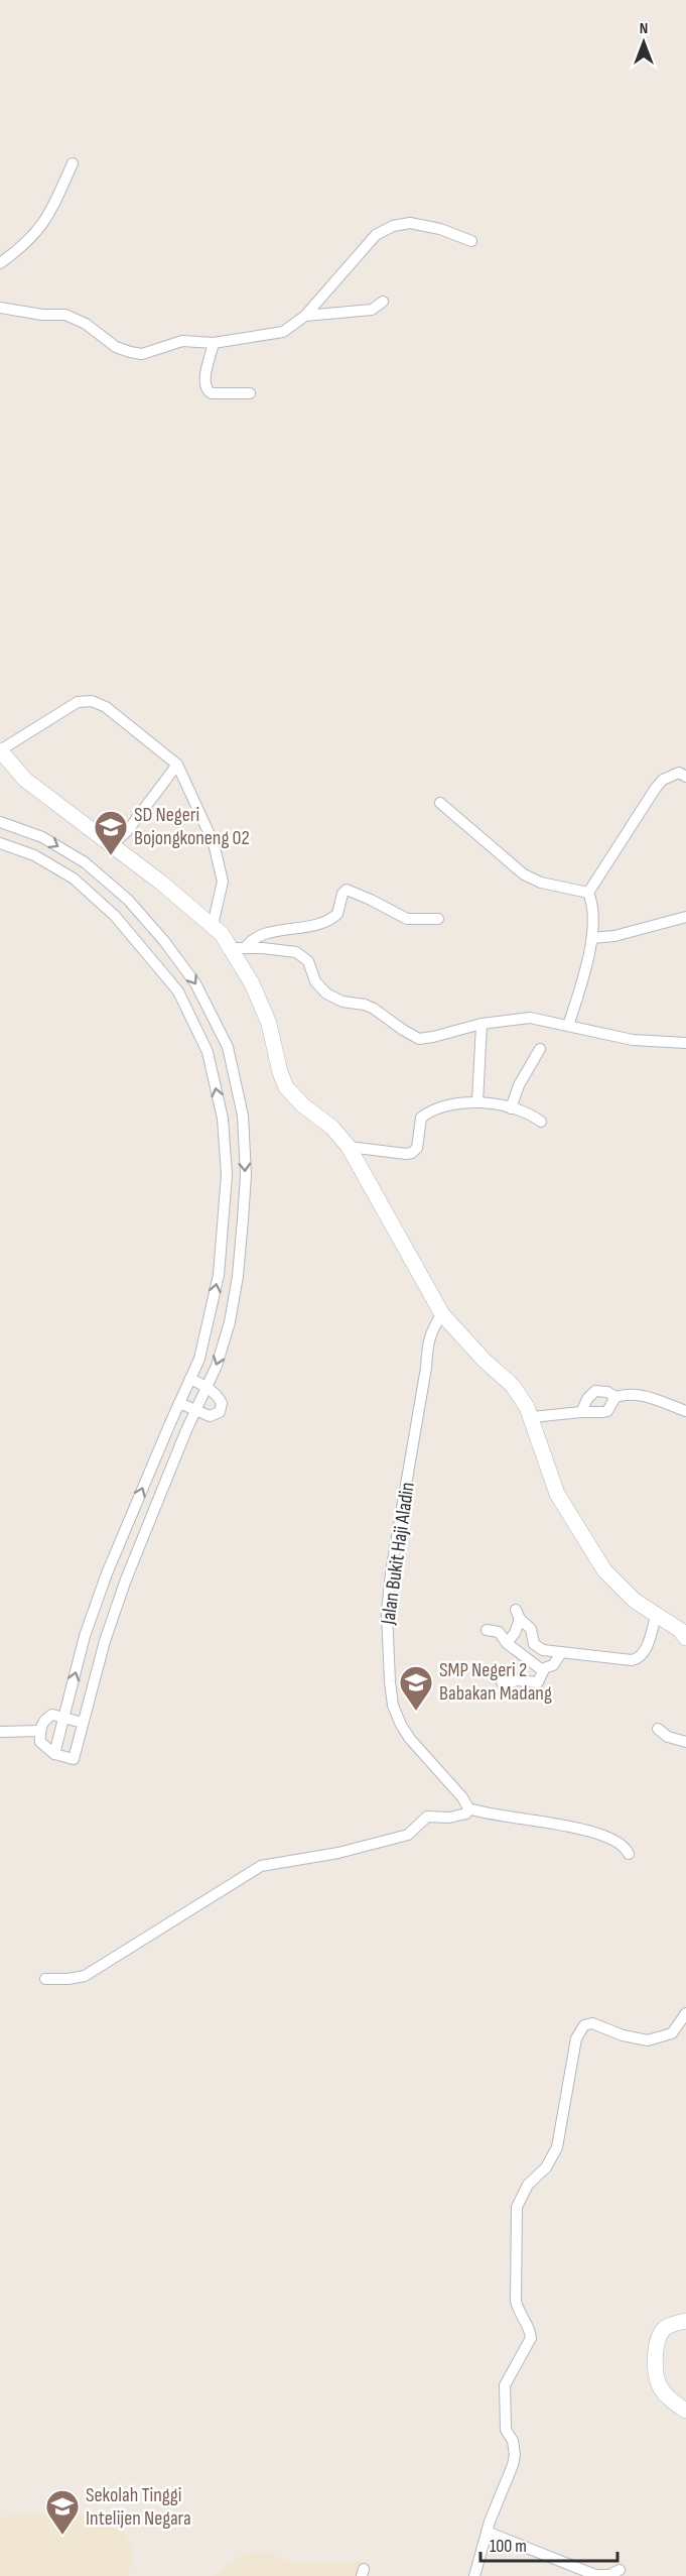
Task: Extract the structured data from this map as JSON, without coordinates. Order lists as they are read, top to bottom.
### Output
{
  "streets": {
    "street": ["Jalan Bukit Haji Aladin"]
  },
  "places": {
    "school or university": ["SD Negeri Bojongkoneng 02", "SMP Negeri 2 Babakan Madang", "Sekolah Tinggi Intelijen Negara"]
  },
  "scale_bar": "100 m",
  "north": "top"
}
